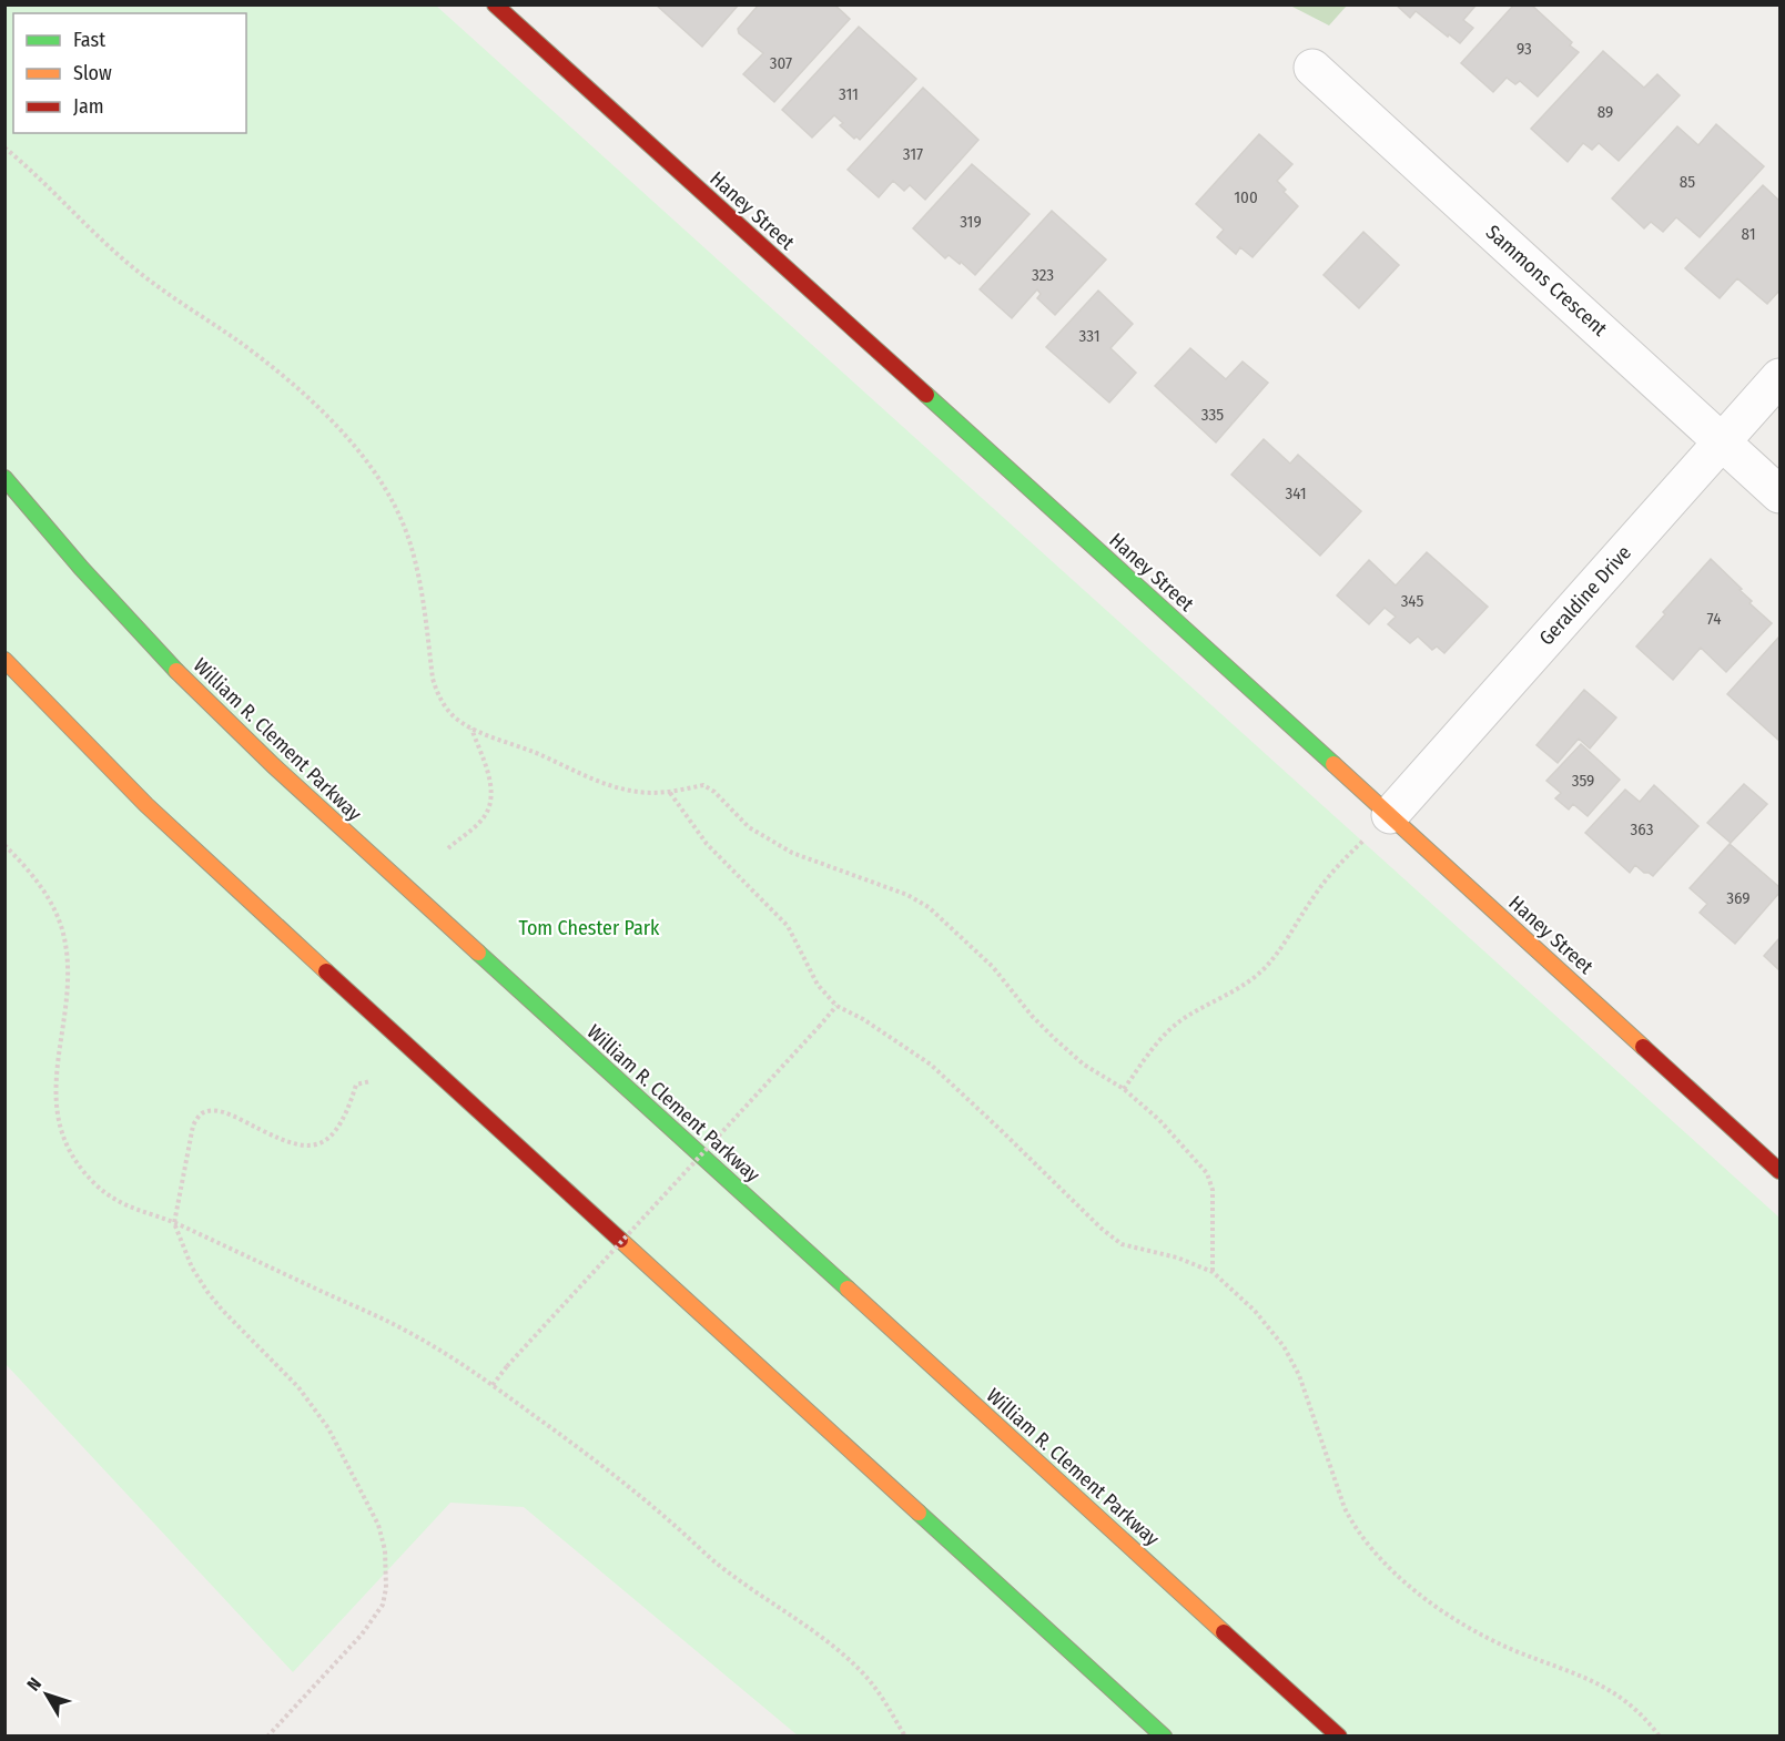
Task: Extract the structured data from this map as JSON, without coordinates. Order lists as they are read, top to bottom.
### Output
{
  "streets": {
    "main road": ["Haney Street", "William R. Clement Parkway"],
    "street": ["Sammons Crescent", "Geraldine Drive"]
  },
  "crossings": [
    ["Haney Street", "Geraldine Drive"],
    ["Sammons Crescent", "Geraldine Drive"]
  ],
  "parks": ["Tom Chester Park"],
  "house_numbers": [
    "93",
    "307",
    "311",
    "89",
    "317",
    "85",
    "100",
    "319",
    "81",
    "323",
    "331",
    "335",
    "341",
    "345",
    "74",
    "359",
    "363",
    "369"
  ],
  "legend": ["Fast", "Slow", "Jam"],
  "north": "top left"
}
